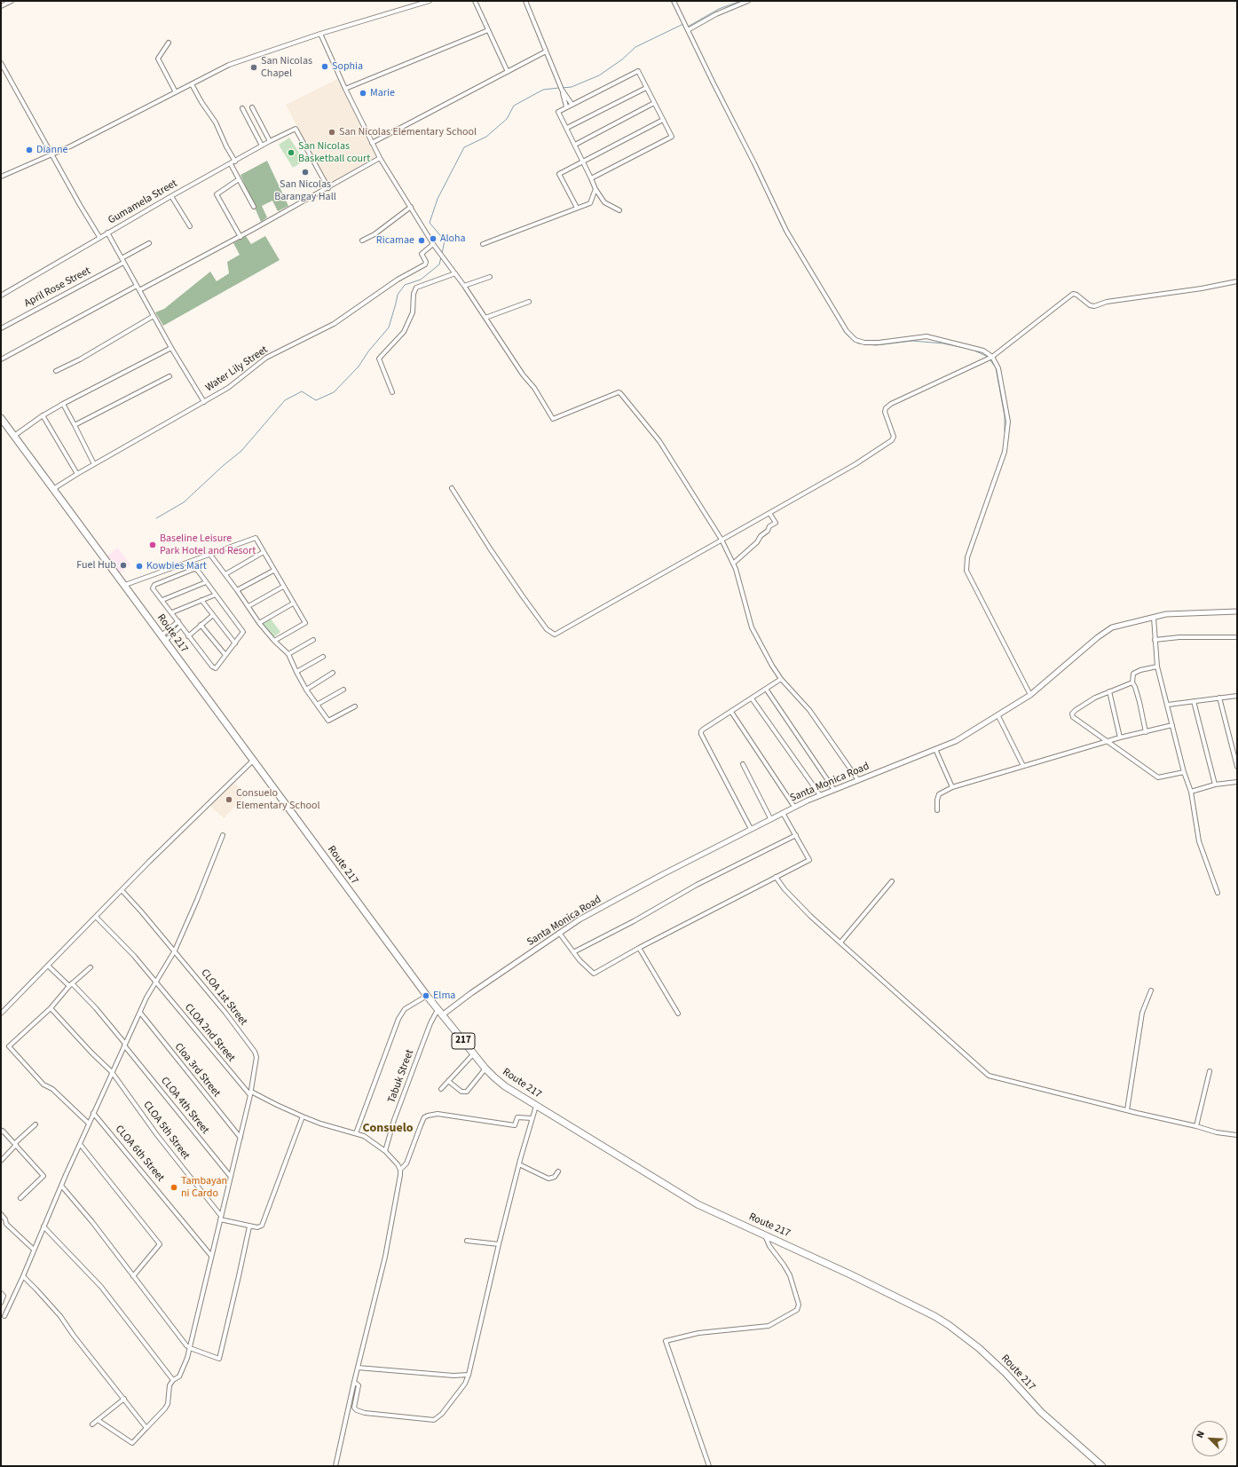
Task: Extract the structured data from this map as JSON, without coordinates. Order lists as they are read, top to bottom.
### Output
{
  "streets": {
    "main road": ["Route 217", "217"],
    "street": [
      "Gumamela Street",
      "April Rose Street",
      "Water Lily Street",
      "Santa Monica Road",
      "CLOA 1st Street",
      "CLOA 2nd Street",
      "Cloa 3rd Street",
      "Tabuk Street",
      "CLOA 4th Street",
      "CLOA 5th Street",
      "CLOA 6th Street"
    ]
  },
  "crossings": [
    ["Water Lily Street", "Route 217"],
    ["Route 217", "Santa Monica Road"],
    ["Route 217", "Tabuk Street"],
    ["Santa Monica Road", "Tabuk Street"],
    ["CLOA 1st Street", "CLOA 2nd Street"]
  ],
  "districts": ["Consuelo"],
  "places": [
    "Sophia",
    "San Nicolas Chapel",
    "Marie",
    "San Nicolas Elementary School",
    "Dianne",
    "San Nicolas Basketball court",
    "San Nicolas Barangay Hall",
    "Aloha",
    "Ricamae",
    "Baseline Leisure Park Hotel and Resort",
    "Fuel Hub",
    "Kowbies Mart",
    "Consuelo Elementary School",
    "Elma",
    "Tambayan ni Cardo"
  ],
  "north": "top left"
}
